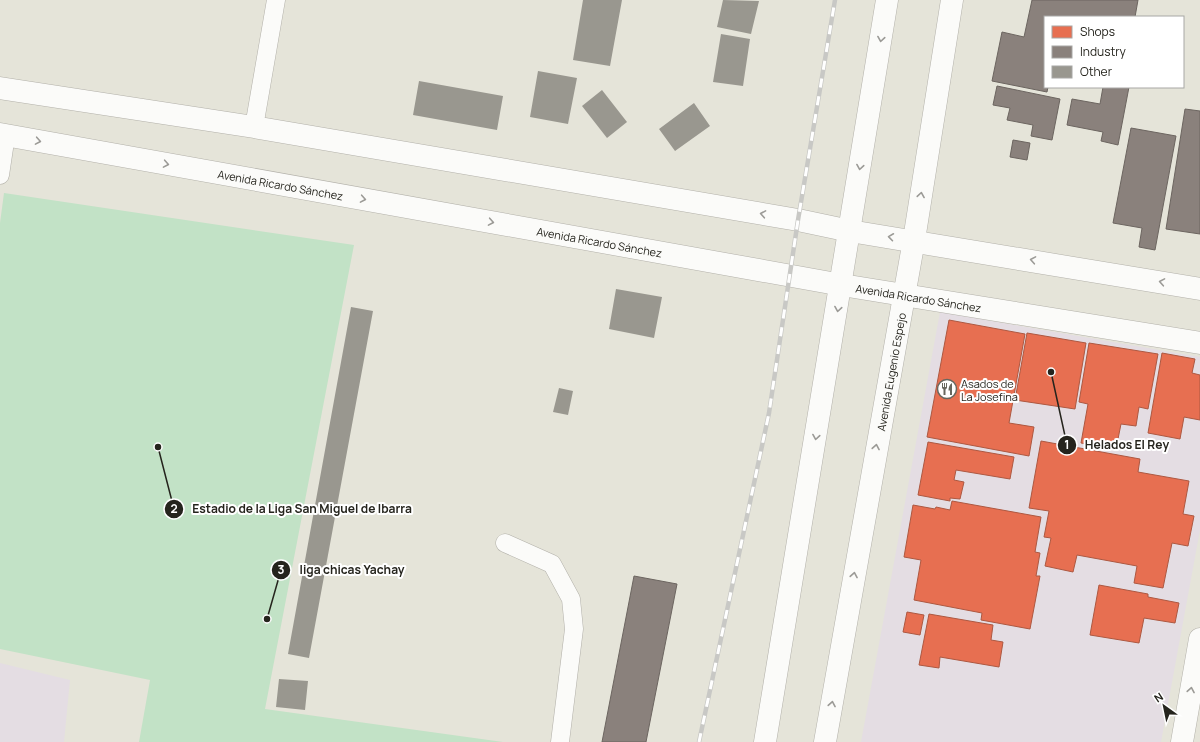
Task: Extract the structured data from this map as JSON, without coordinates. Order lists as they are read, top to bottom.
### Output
{
  "streets": {
    "main road": ["Avenida Ricardo Sánchez", "Avenida Eugenio Espejo"]
  },
  "crossings": [
    ["Avenida Ricardo Sánchez", "Avenida Eugenio Espejo"]
  ],
  "places": {
    "other": ["Helados El Rey", "Estadio de la Liga San Miguel de Ibarra", "liga chicas Yachay"],
    "restaurant": ["Asados de La Josefina"]
  },
  "legend": ["Shops", "Industry", "Other"],
  "north": "top left"
}
